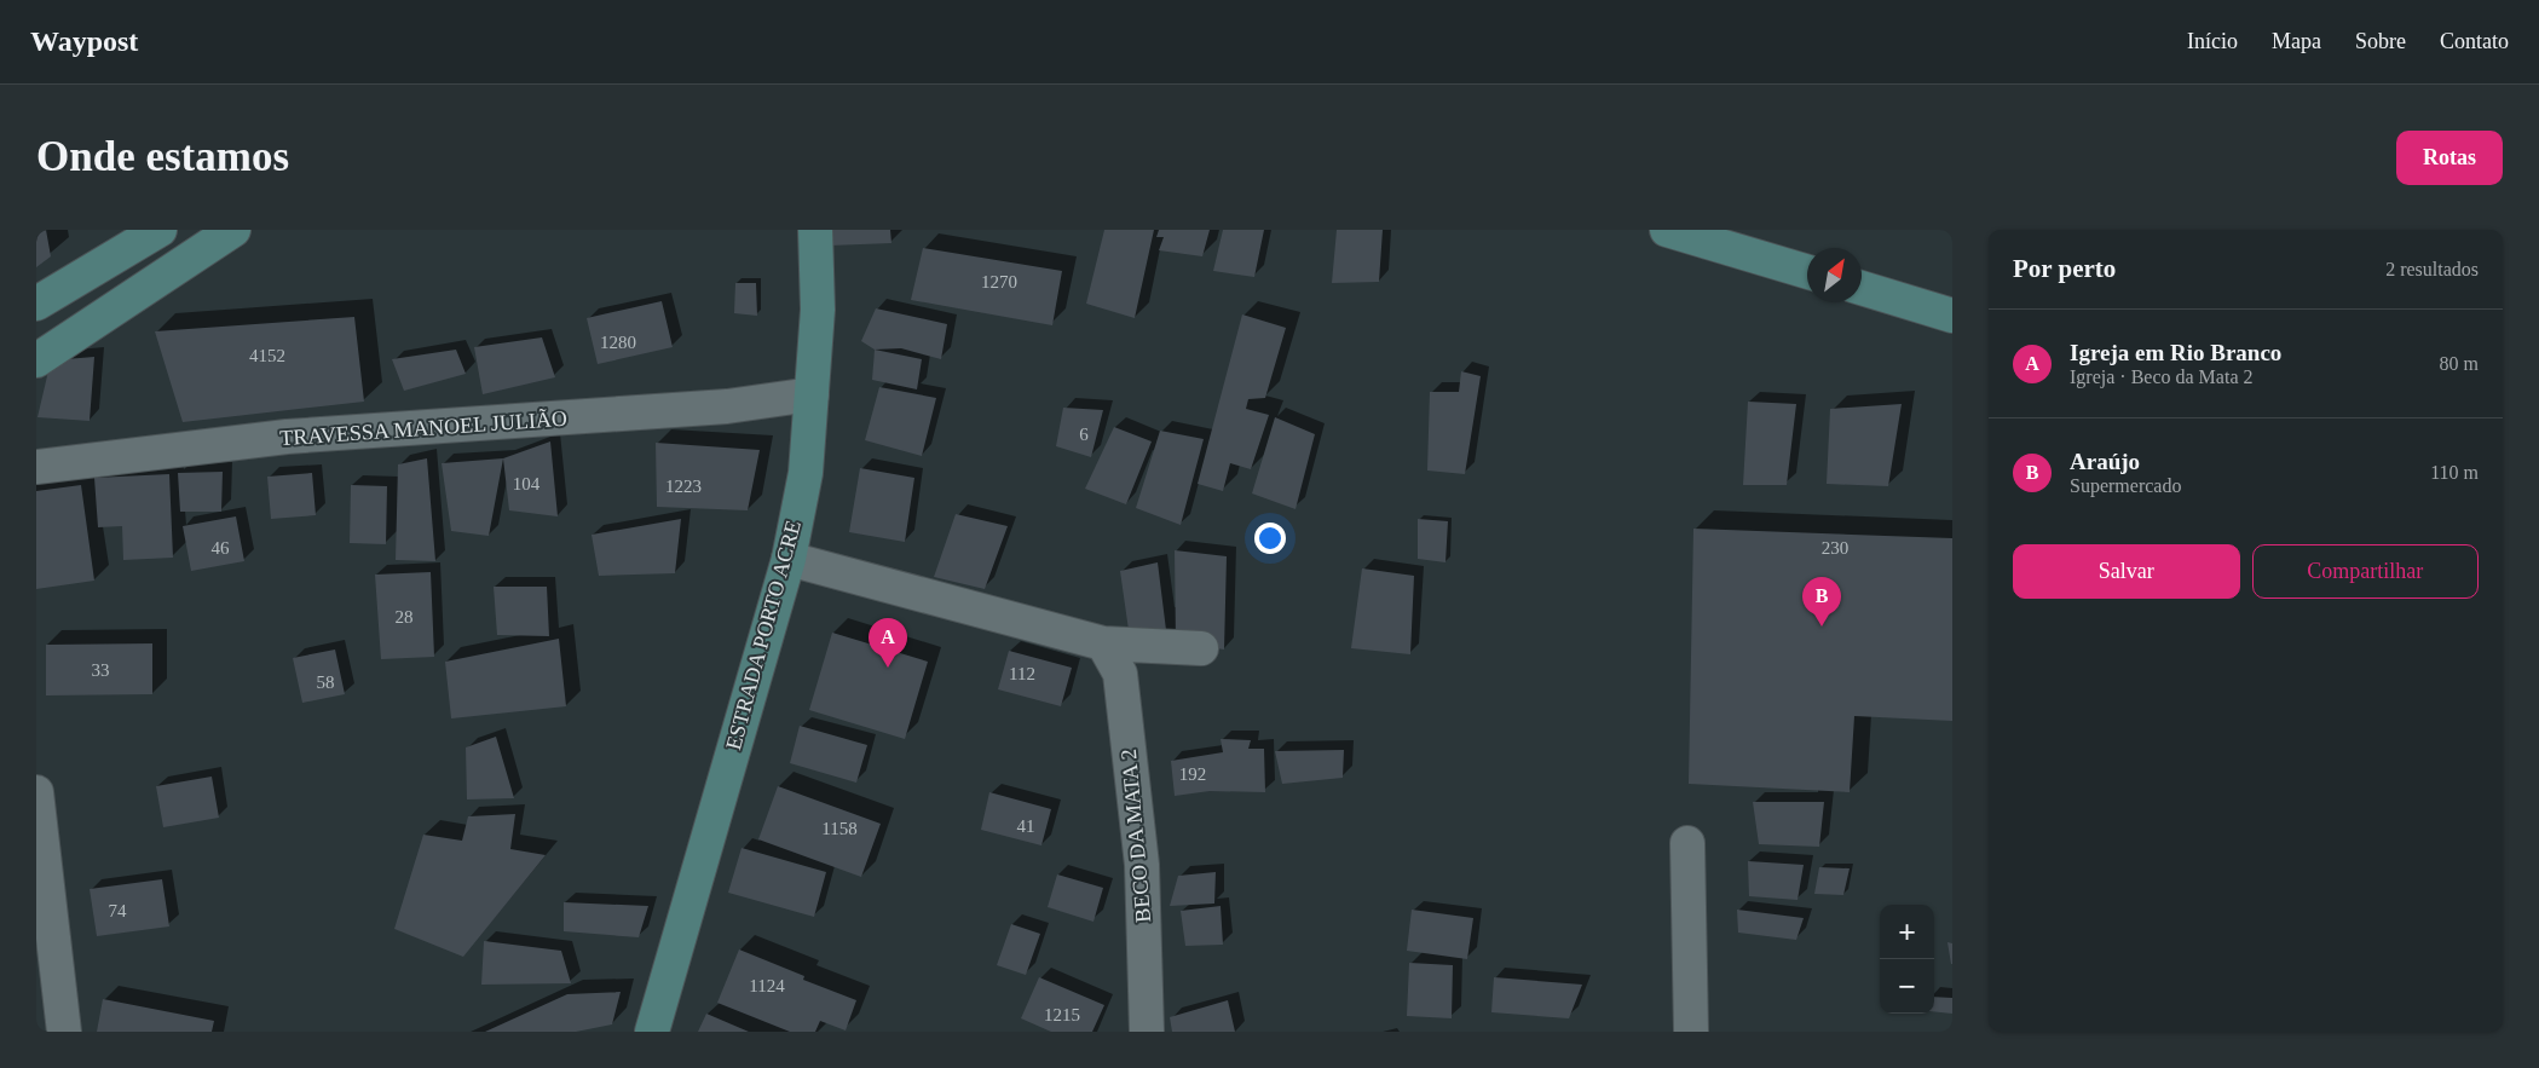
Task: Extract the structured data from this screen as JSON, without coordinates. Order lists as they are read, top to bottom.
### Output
{
  "streets": {
    "street": ["TRAVESSA MANOEL JULIÃO", "ESTRADA PORTO ACRE", "BECO DA MATA 2"]
  },
  "crossings": [
    ["TRAVESSA MANOEL JULIÃO", "ESTRADA PORTO ACRE"]
  ],
  "house_numbers": [
    "1270",
    "1280",
    "4152",
    "6",
    "104",
    "1223",
    "46",
    "230",
    "28",
    "33",
    "112",
    "58",
    "192",
    "41",
    "1158",
    "74",
    "1124",
    "1215"
  ],
  "north": "top right",
  "page": {
    "header": "Waypost",
    "nav": [
      "Início",
      "Mapa",
      "Sobre",
      "Contato"
    ],
    "buttons": [
      "Rotas",
      ["Salvar", "Compartilhar"]
    ],
    "title": "Onde estamos",
    "heading": ["Por perto", "2 resultados"],
    "list": [
      {
        "mark": "A",
        "name": "Igreja em Rio Branco",
        "note": "Igreja · Beco da Mata 2",
        "value": "80 m"
      },
      {
        "mark": "B",
        "name": "Araújo",
        "note": "Supermercado",
        "value": "110 m"
      }
    ],
    "pins": ["B", "A"],
    "map_buttons": ["+", "−"]
  }
}
